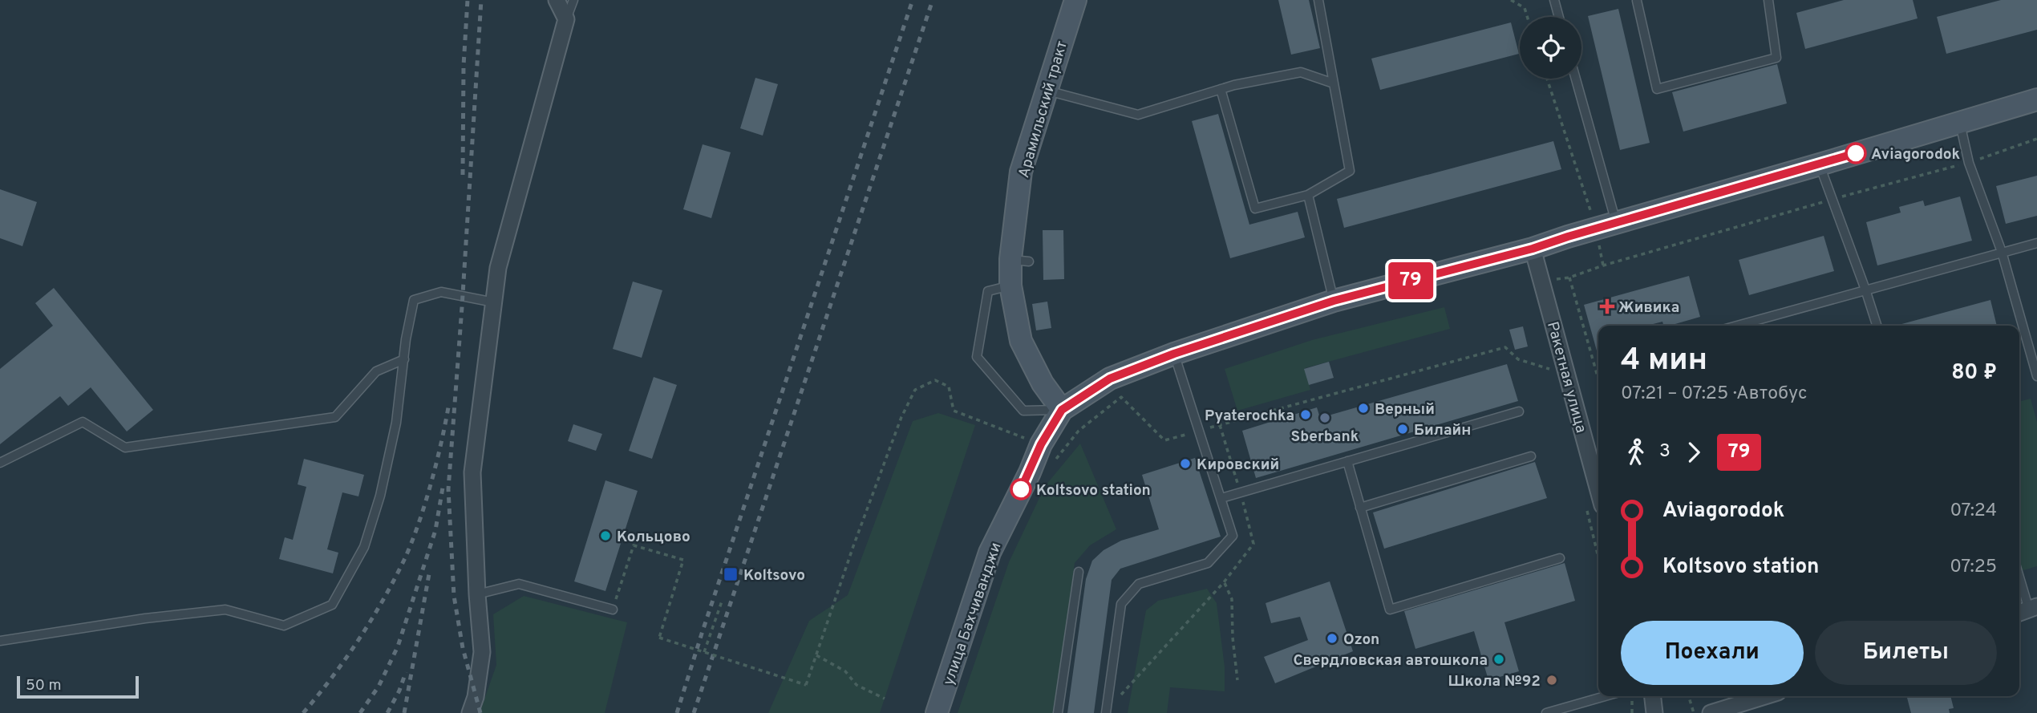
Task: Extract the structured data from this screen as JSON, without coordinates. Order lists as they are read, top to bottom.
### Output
{
  "streets": {
    "main road": ["Арамильский тракт", "улица Бахчиванджи"],
    "street": ["Ракетная улица"]
  },
  "crossings": [
    ["Арамильский тракт", "улица Бахчиванджи"],
    ["Ракетная улица", "улица Бахчиванджи"]
  ],
  "places": {
    "other": [
      "Aviagorodok",
      "Верный",
      "Pyaterochka",
      "Sberbank",
      "Билайн",
      "Кировский",
      "Koltsovo station",
      "Кольцово",
      "Ozon",
      "Свердловская автошкола",
      "Школа №92"
    ],
    "health": ["Живика"],
    "transit": ["Koltsovo"]
  },
  "lines": ["bus line 79"],
  "scale_bar": "50 m",
  "page": {
    "on_map": "79",
    "heading": ["4 мин", "07:21 – 07:25 · Автобус", "80 ₽"],
    "legs": ["3", "79"],
    "list": [
      {
        "name": "Aviagorodok",
        "value": "07:24"
      },
      {
        "name": "Koltsovo station",
        "value": "07:25"
      }
    ],
    "buttons": ["Поехали", "Билеты"],
    "scale": "50 m"
  }
}
